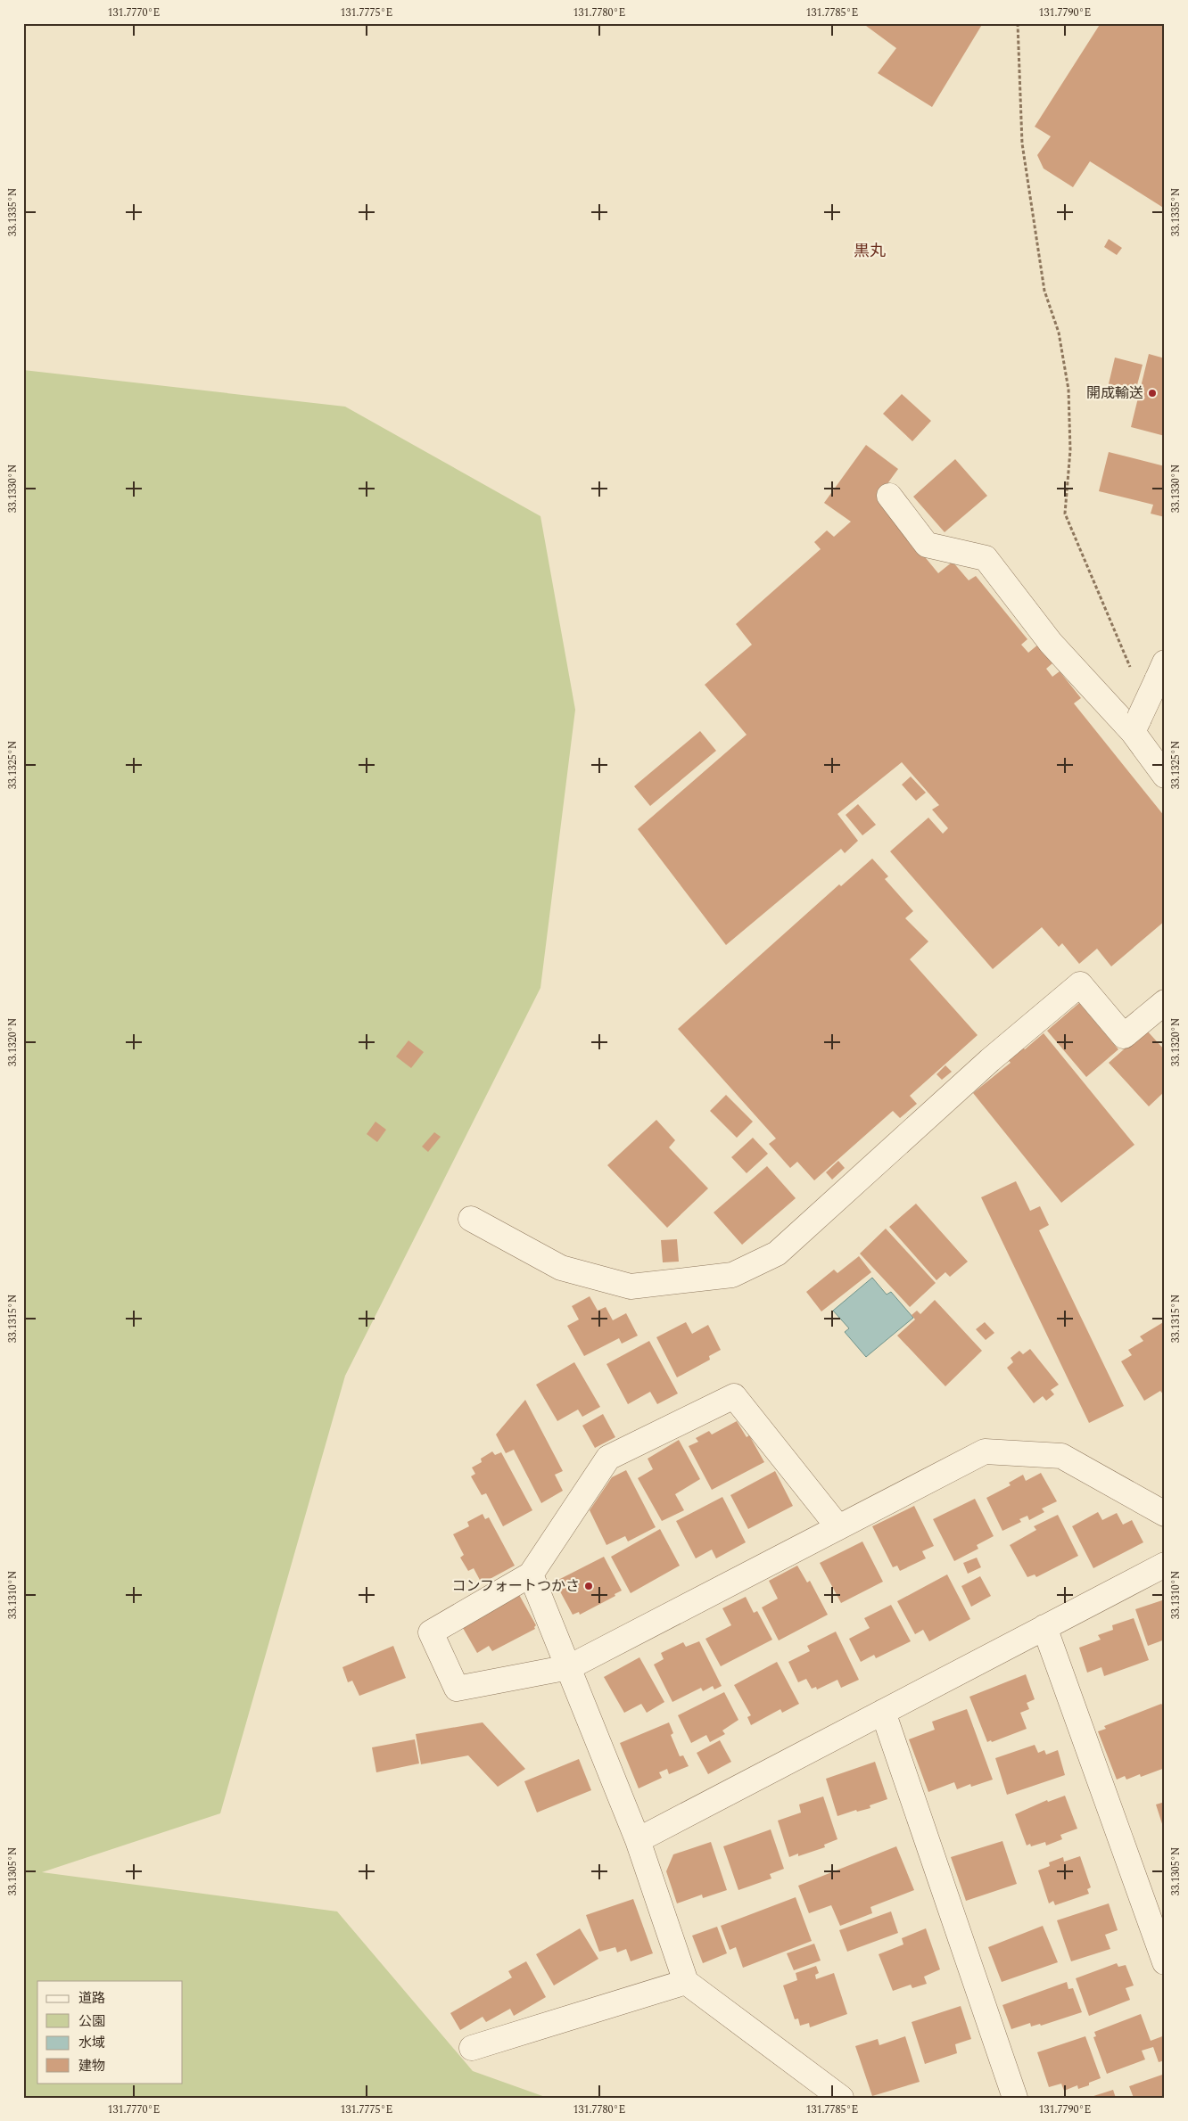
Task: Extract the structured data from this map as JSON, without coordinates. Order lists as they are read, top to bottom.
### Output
{
  "districts": ["黒丸"],
  "places": ["開成輸送", "コンフォートつかさ"],
  "legend": [
    "道路",
    "公園",
    "水域",
    "建物"
  ],
  "coordinates": [
    "131.7770°E",
    "131.7775°E",
    "131.7780°E",
    "131.7785°E",
    "131.7790°E",
    "33.1335°N",
    "33.1330°N",
    "33.1325°N",
    "33.1320°N",
    "33.1315°N",
    "33.1310°N",
    "33.1305°N"
  ]
}
